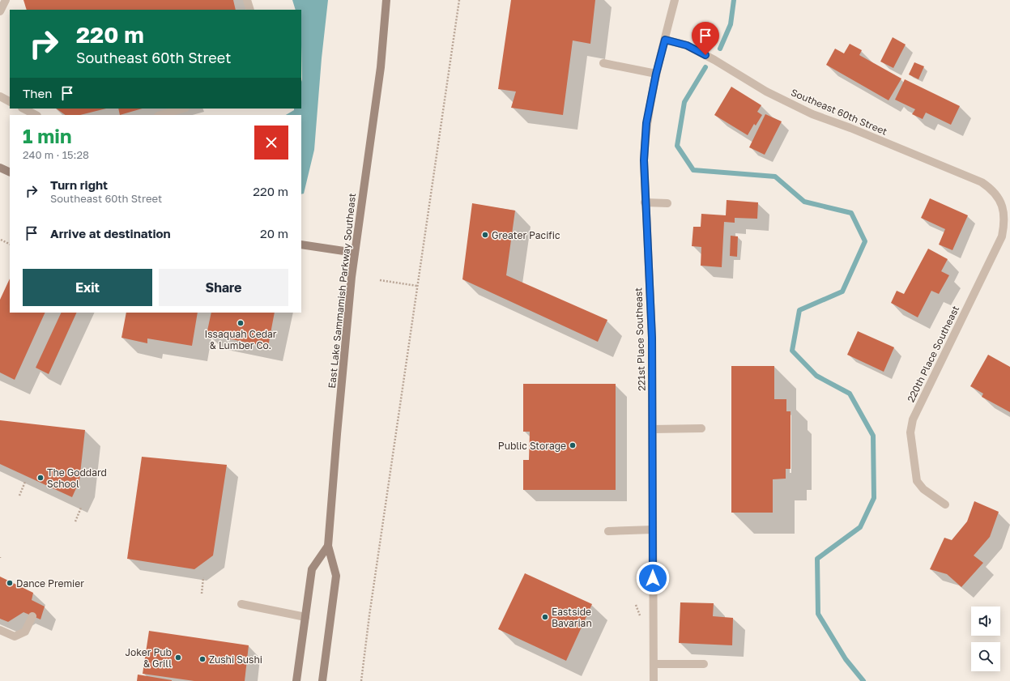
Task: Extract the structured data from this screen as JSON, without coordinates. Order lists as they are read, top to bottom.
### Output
{
  "streets": {
    "main road": ["East Lake Sammamish Parkway Southeast"],
    "street": ["Southeast 60th Street", "221st Place Southeast", "220th Place Southeast"]
  },
  "crossings": [
    ["Southeast 60th Street", "221st Place Southeast"],
    ["Southeast 60th Street", "220th Place Southeast"]
  ],
  "places": [
    "Greater Pacific",
    "Issaquah Cedar & Lumber Co.",
    "Public Storage",
    "The Goddard School",
    "Dance Premier",
    "Eastside Bavarian",
    "Joker Pub & Grill",
    "Zushi Sushi"
  ],
  "page": {
    "turn": ["220 m", "Southeast 60th Street"],
    "then": "Then",
    "heading": ["1 min", "240 m · 15:28"],
    "list": [
      {
        "name": "Turn right",
        "note": "Southeast 60th Street",
        "value": "220 m"
      },
      {
        "name": "Arrive at destination",
        "value": "20 m"
      }
    ],
    "buttons": ["Exit", "Share"]
  }
}
